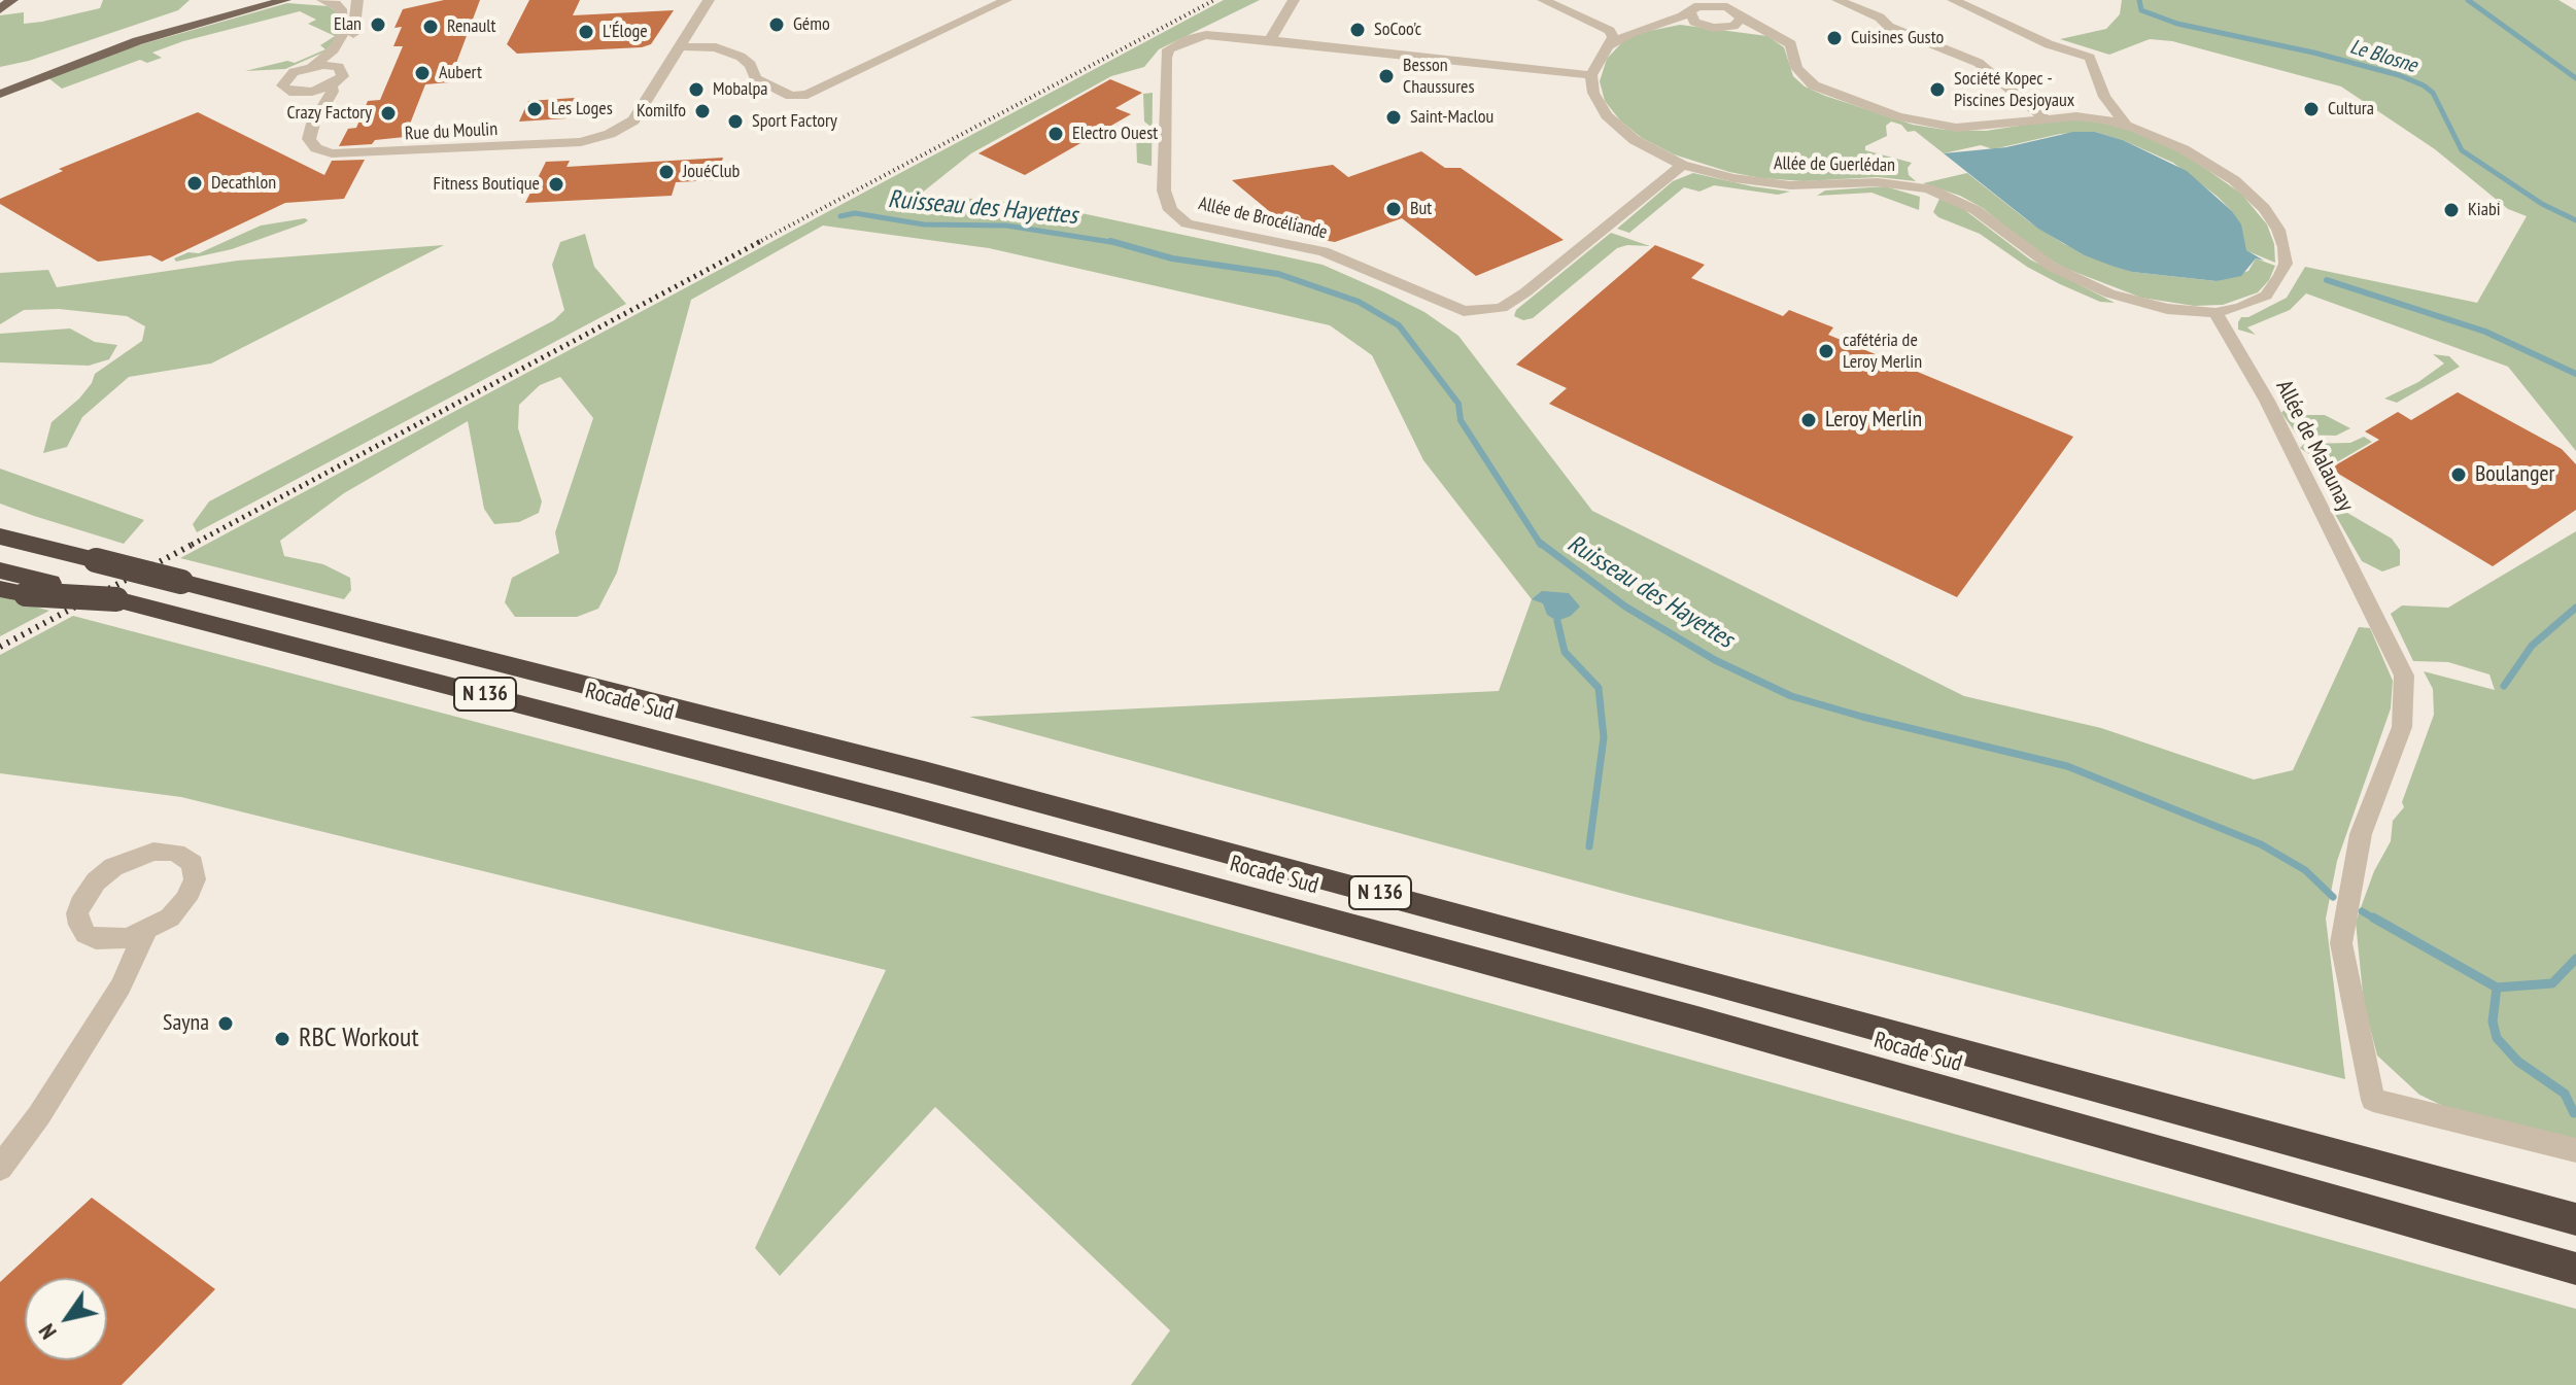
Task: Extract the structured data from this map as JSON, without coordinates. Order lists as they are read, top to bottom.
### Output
{
  "streets": {
    "highway": ["N 136", "Rocade Sud"],
    "street": [
      "Rue du Moulin",
      "Allée de Guerlédan",
      "Allée de Brocéliande",
      "Allée de Malaunay"
    ]
  },
  "crossings": [
    ["Allée de Guerlédan", "Allée de Brocéliande"],
    ["Allée de Guerlédan", "Allée de Malaunay"]
  ],
  "water": ["Le Blosne", "Ruisseau des Hayettes"],
  "places": [
    "Elan",
    "Gémo",
    "Renault",
    "SoCoo'c",
    "L'Éloge",
    "Cuisines Gusto",
    "Aubert",
    "Besson Chaussures",
    "Mobalpa",
    "Société Kopec - Piscines Desjoyaux",
    "Les Loges",
    "Cultura",
    "Komilfo",
    "Crazy Factory",
    "Saint-Maclou",
    "Sport Factory",
    "Electro Ouest",
    "JouéClub",
    "Decathlon",
    "Fitness Boutique",
    "But",
    "Kiabi",
    "cafétéria de Leroy Merlin",
    "Leroy Merlin",
    "Boulanger",
    "Sayna",
    "RBC Workout"
  ],
  "north": "bottom left"
}
